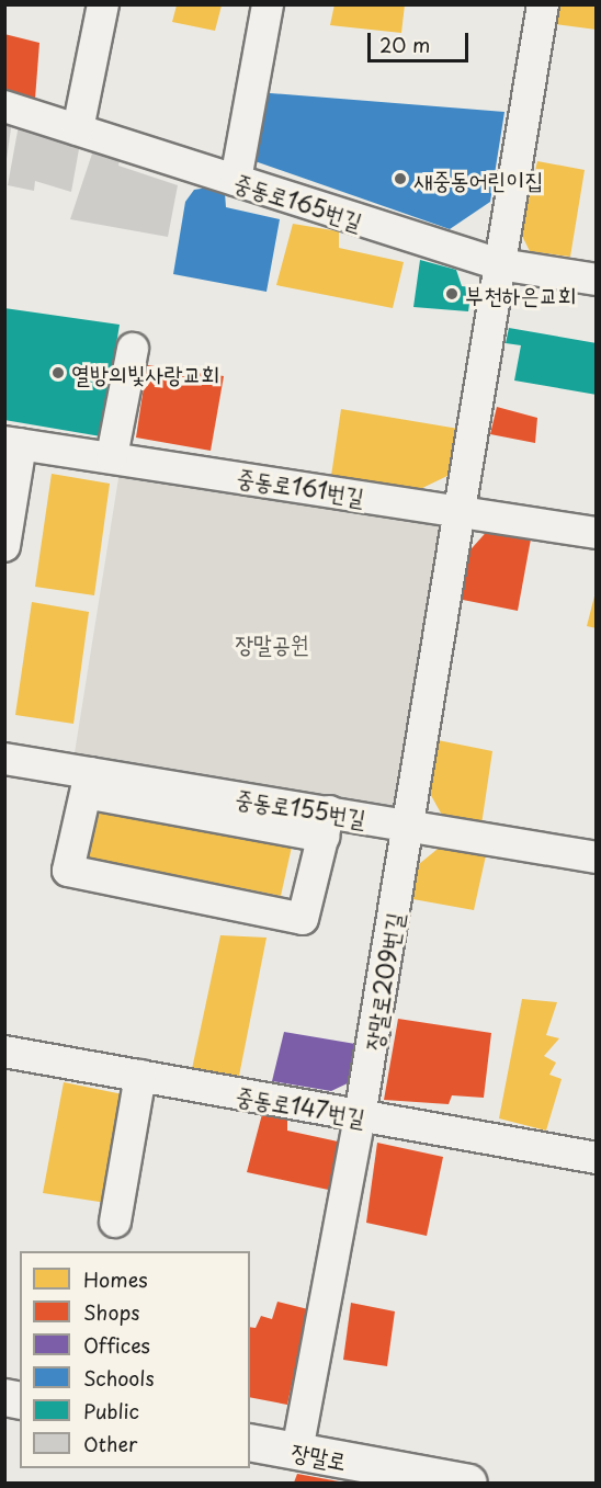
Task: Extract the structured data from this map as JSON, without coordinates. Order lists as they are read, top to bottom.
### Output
{
  "streets": {
    "street": [
      "중동로165번길",
      "중동로161번길",
      "중동로155번길",
      "장말로209번길",
      "중동로147번길",
      "장말로"
    ]
  },
  "crossings": [
    ["중동로165번길", "장말로209번길"],
    ["중동로161번길", "장말로209번길"],
    ["중동로155번길", "장말로209번길"],
    ["장말로209번길", "중동로147번길"],
    ["장말로209번길", "장말로"]
  ],
  "parks": ["장말공원"],
  "places": ["새중동어린이집", "부천하은교회", "열방의빛사랑교회"],
  "legend": [
    "Homes",
    "Shops",
    "Offices",
    "Schools",
    "Public",
    "Other"
  ],
  "scale_bar": "20 m"
}
